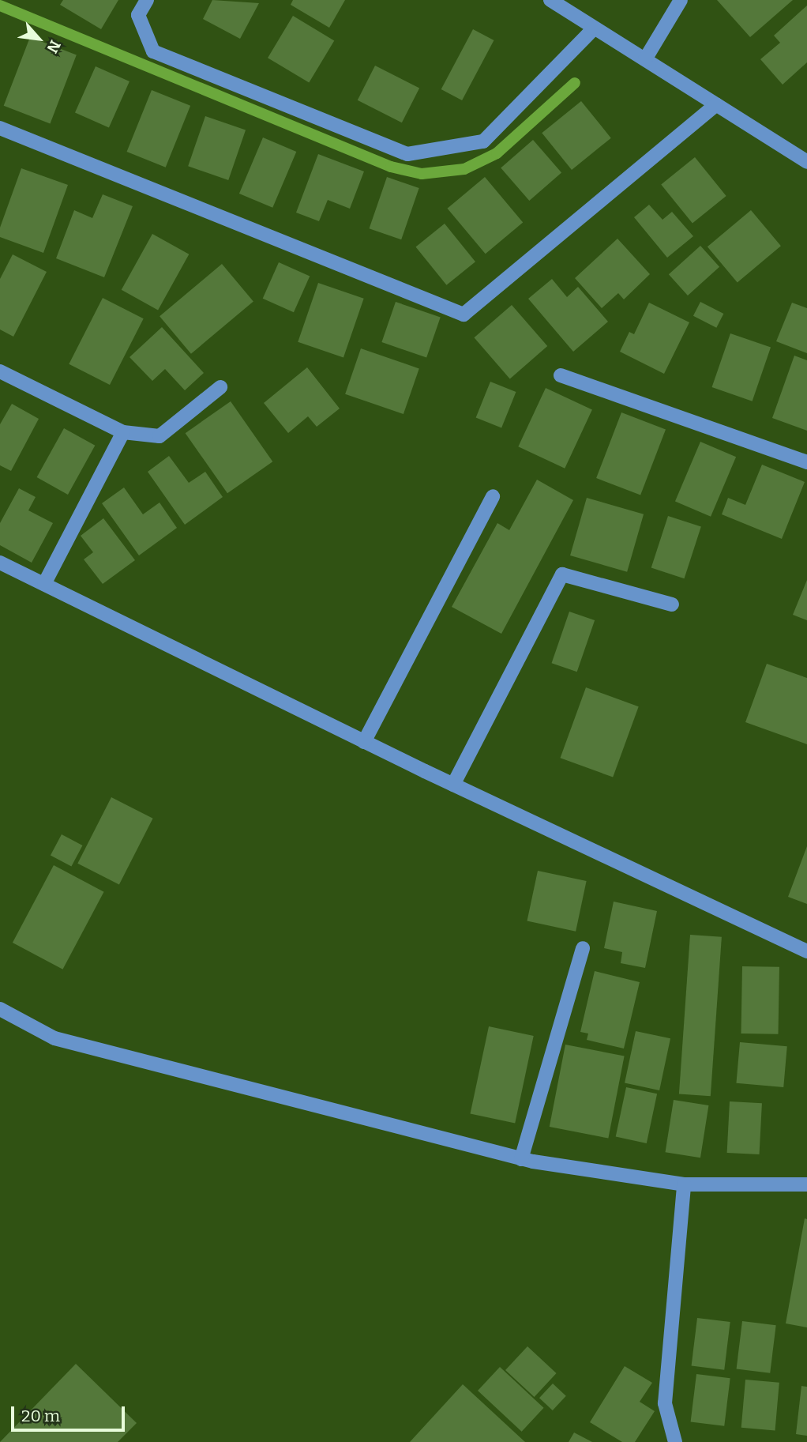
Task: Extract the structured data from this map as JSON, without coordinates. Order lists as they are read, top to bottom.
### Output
{
  "scale_bar": "20 m",
  "north": "bottom right"
}
